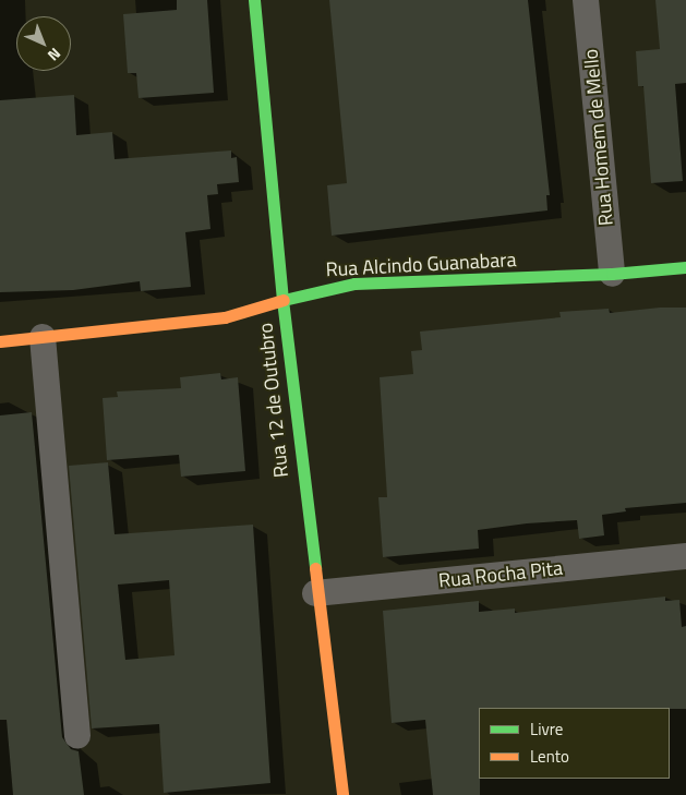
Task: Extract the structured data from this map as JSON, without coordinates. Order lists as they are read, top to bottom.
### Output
{
  "streets": {
    "street": [
      "Rua Homem de Mello",
      "Rua Alcindo Guanabara",
      "Rua 12 de Outubro",
      "Rua Rocha Pita"
    ]
  },
  "crossings": [
    ["Rua Homem de Mello", "Rua Alcindo Guanabara"],
    ["Rua Alcindo Guanabara", "Rua 12 de Outubro"],
    ["Rua 12 de Outubro", "Rua Rocha Pita"]
  ],
  "legend": ["Livre", "Lento"],
  "north": "bottom right"
}
